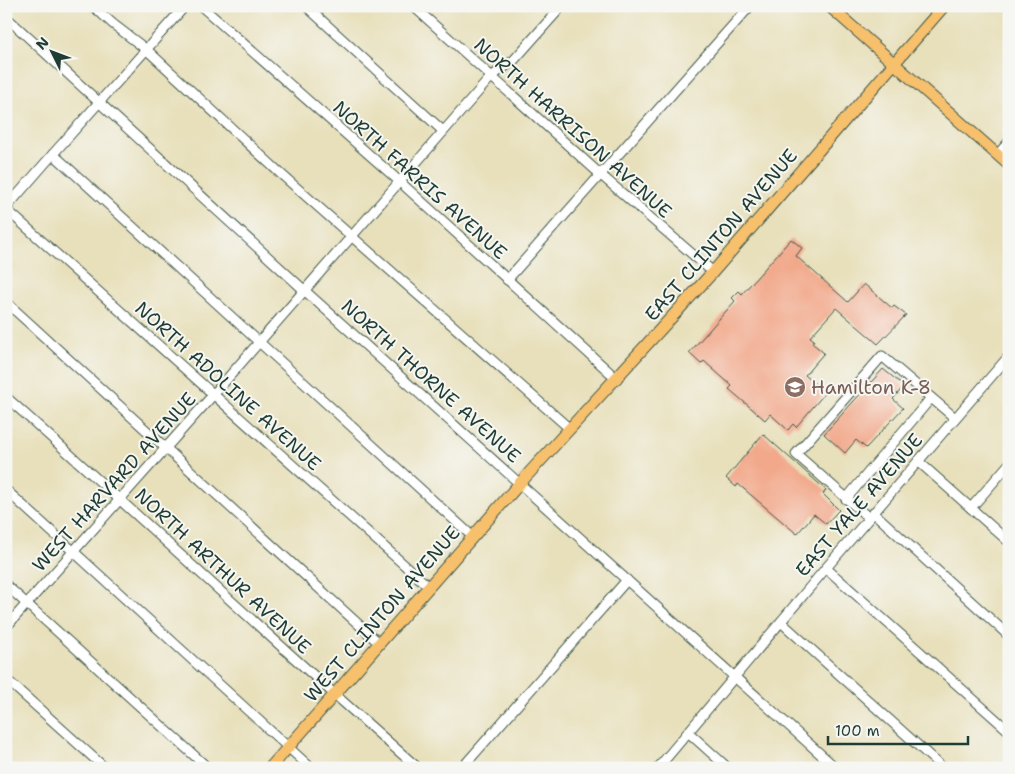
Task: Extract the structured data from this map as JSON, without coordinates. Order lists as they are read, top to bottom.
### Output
{
  "streets": {
    "main road": ["EAST CLINTON AVENUE", "WEST CLINTON AVENUE"],
    "street": [
      "NORTH HARRISON AVENUE",
      "NORTH FARRIS AVENUE",
      "NORTH THORNE AVENUE",
      "NORTH ADOLINE AVENUE",
      "WEST HARVARD AVENUE",
      "EAST YALE AVENUE",
      "NORTH ARTHUR AVENUE"
    ]
  },
  "crossings": [
    ["NORTH HARRISON AVENUE", "EAST CLINTON AVENUE"],
    ["NORTH HARRISON AVENUE", "WEST HARVARD AVENUE"],
    ["NORTH FARRIS AVENUE", "EAST CLINTON AVENUE"],
    ["NORTH FARRIS AVENUE", "WEST HARVARD AVENUE"],
    ["EAST CLINTON AVENUE", "NORTH THORNE AVENUE"],
    ["EAST CLINTON AVENUE", "WEST CLINTON AVENUE"],
    ["NORTH THORNE AVENUE", "WEST HARVARD AVENUE"],
    ["NORTH THORNE AVENUE", "EAST YALE AVENUE"],
    ["NORTH THORNE AVENUE", "WEST CLINTON AVENUE"],
    ["NORTH ADOLINE AVENUE", "WEST HARVARD AVENUE"],
    ["NORTH ADOLINE AVENUE", "WEST CLINTON AVENUE"],
    ["WEST HARVARD AVENUE", "NORTH ARTHUR AVENUE"],
    ["NORTH ARTHUR AVENUE", "WEST CLINTON AVENUE"]
  ],
  "places": {
    "school or university": ["Hamilton K-8"]
  },
  "scale_bar": "100 m",
  "north": "top left"
}
